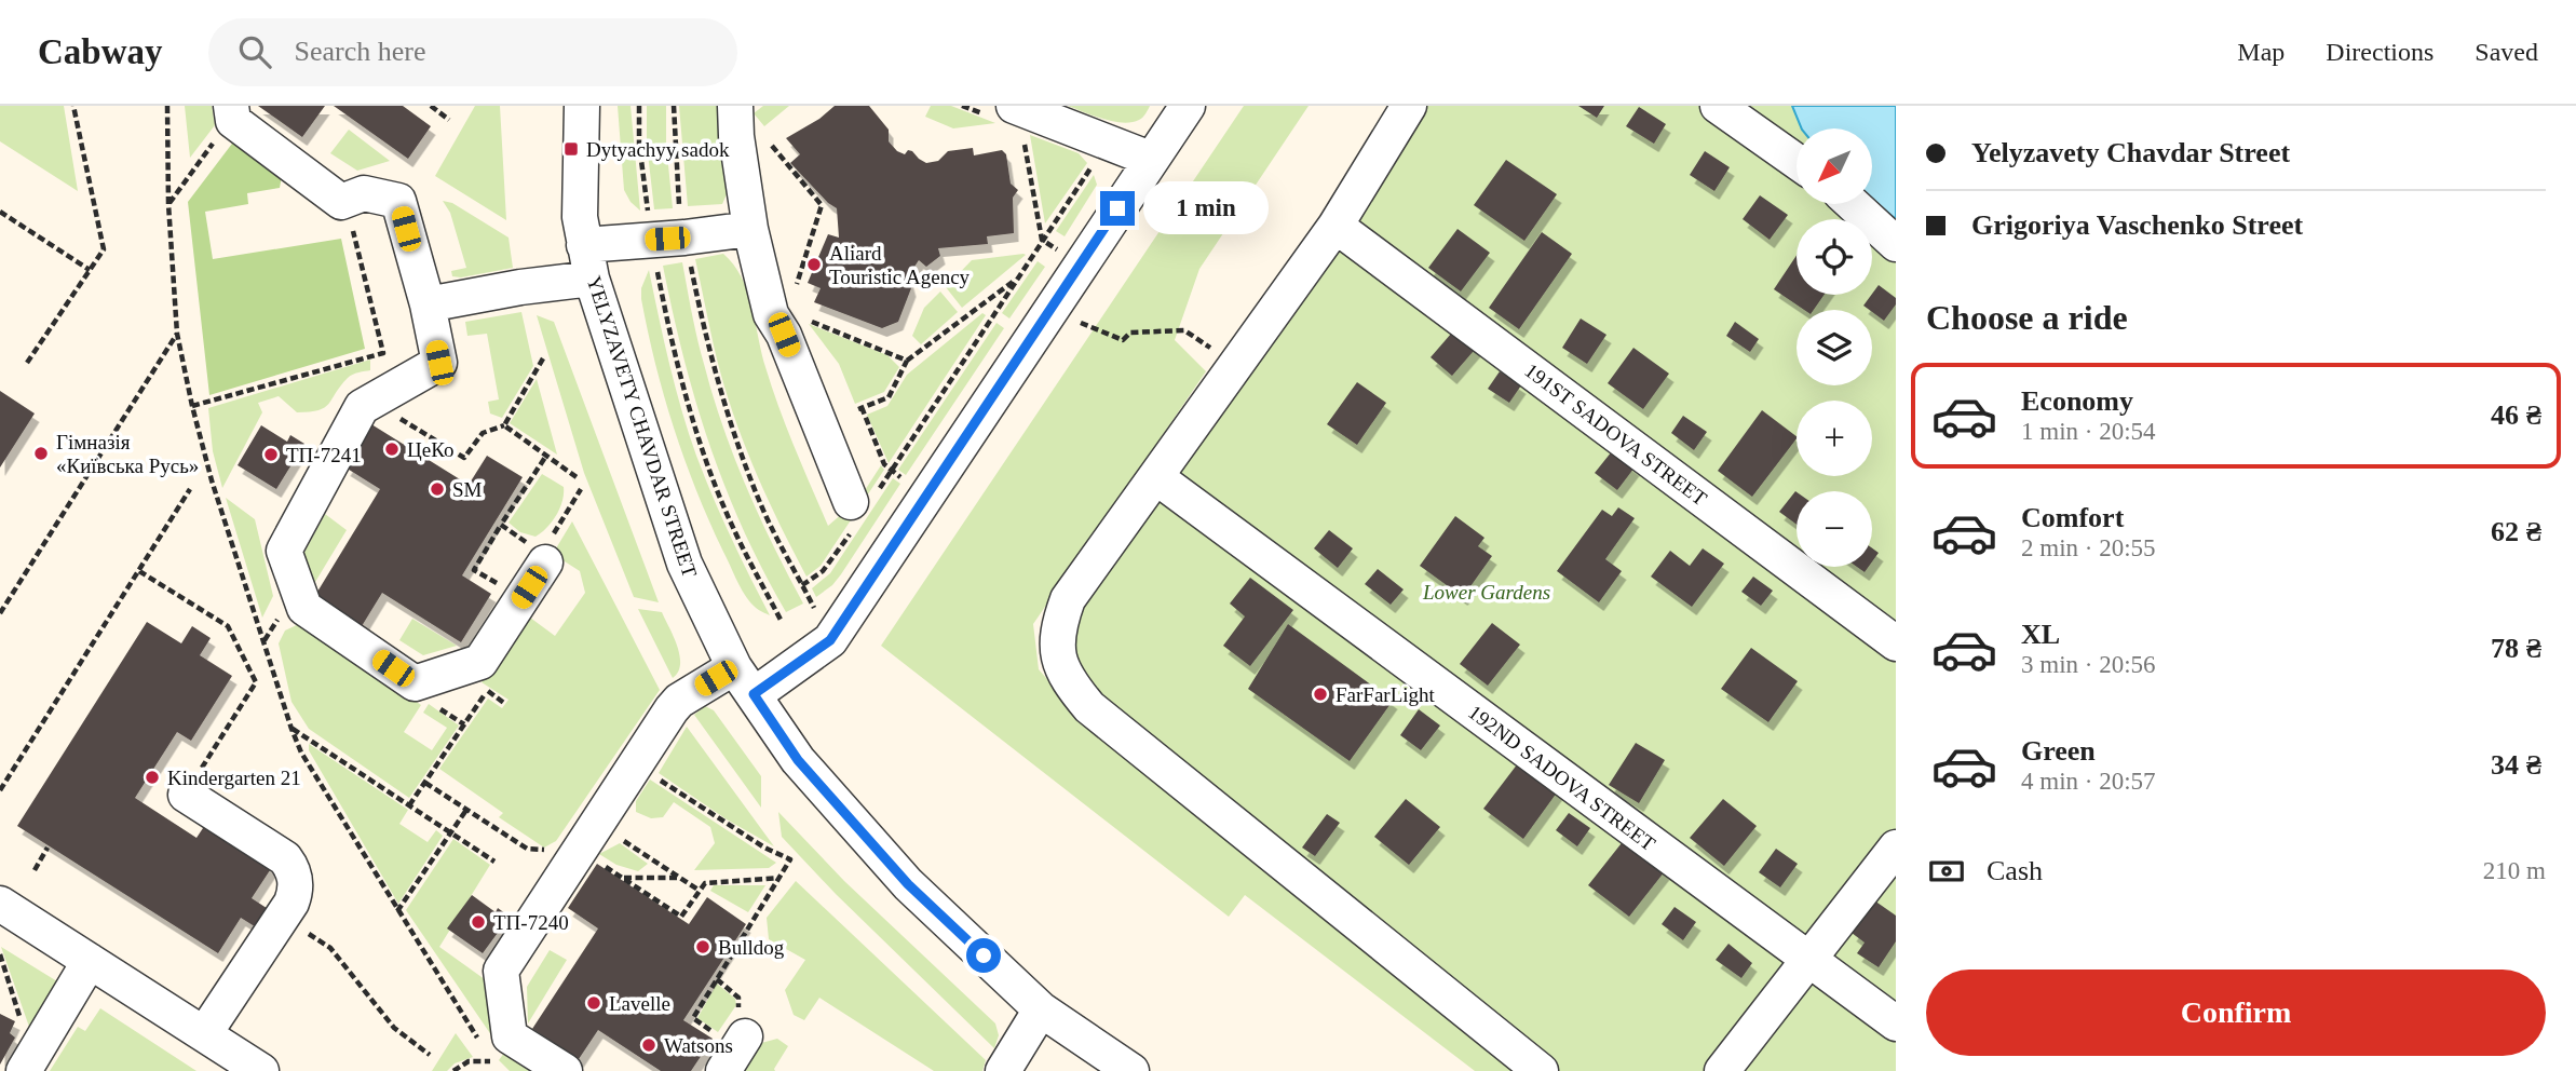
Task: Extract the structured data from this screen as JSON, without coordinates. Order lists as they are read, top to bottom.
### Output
{
  "streets": {
    "street": ["YELYZAVETY CHAVDAR STREET", "191ST SADOVA STREET", "192ND SADOVA STREET"]
  },
  "parks": ["Lower Gardens"],
  "places": {
    "transit": ["Dytyachyy sadok"],
    "other": [
      "Aliard Touristic Agency",
      "ЦеКо",
      "Гімназія «Київська Русь»",
      "ТП-7241",
      "SM",
      "FarFarLight",
      "Kindergarten 21",
      "ТП-7240",
      "Bulldog",
      "Lavelle",
      "Watsons"
    ]
  },
  "north": "bottom left",
  "page": {
    "header": "Cabway",
    "search": "Search here",
    "nav": ["Map", "Directions", "Saved"],
    "banner": ["Yelyzavety Chavdar Street", "Grigoriya Vaschenko Street"],
    "map_buttons": ["+", "−"],
    "bubble": "1 min",
    "heading": "Choose a ride",
    "list": [
      {
        "name": "Economy",
        "note": "1 min · 20:54",
        "value": "46 ₴"
      },
      {
        "name": "Comfort",
        "note": "2 min · 20:55",
        "value": "62 ₴"
      },
      {
        "name": "XL",
        "note": "3 min · 20:56",
        "value": "78 ₴"
      },
      {
        "name": "Green",
        "note": "4 min · 20:57",
        "value": "34 ₴"
      }
    ],
    "pay": ["Cash", "210 m"],
    "buttons": "Confirm"
  }
}
